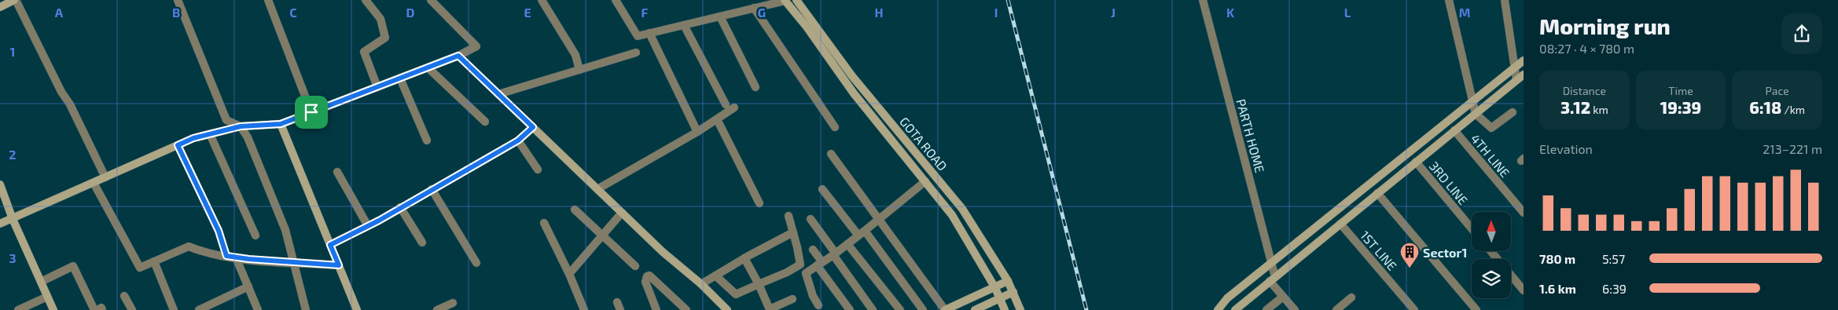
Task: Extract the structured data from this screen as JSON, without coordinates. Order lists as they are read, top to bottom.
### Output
{
  "streets": {
    "street": [
      "PARTH HOME",
      "GOTA ROAD",
      "4TH LINE",
      "3RD LINE",
      "1ST LINE"
    ]
  },
  "places": {
    "building": ["Sector1"]
  },
  "north": "top",
  "page": {
    "heading": ["Morning run", "08:27 · 4 × 780 m"],
    "stats": [
      ["Distance", "3.12 km"],
      ["Time", "19:39"],
      ["Pace", "6:18 /km"]
    ],
    "chart": ["Elevation", "213–221 m"],
    "list": [
      {
        "name": "780 m",
        "note": "5:57"
      },
      {
        "name": "1.6 km",
        "note": "6:39"
      }
    ]
  },
  "grid": {
    "columns": [
      "A",
      "B",
      "C",
      "D",
      "E",
      "F",
      "G",
      "H",
      "I",
      "J",
      "K",
      "L",
      "M"
    ],
    "rows": ["1", "2", "3"]
  }
}
